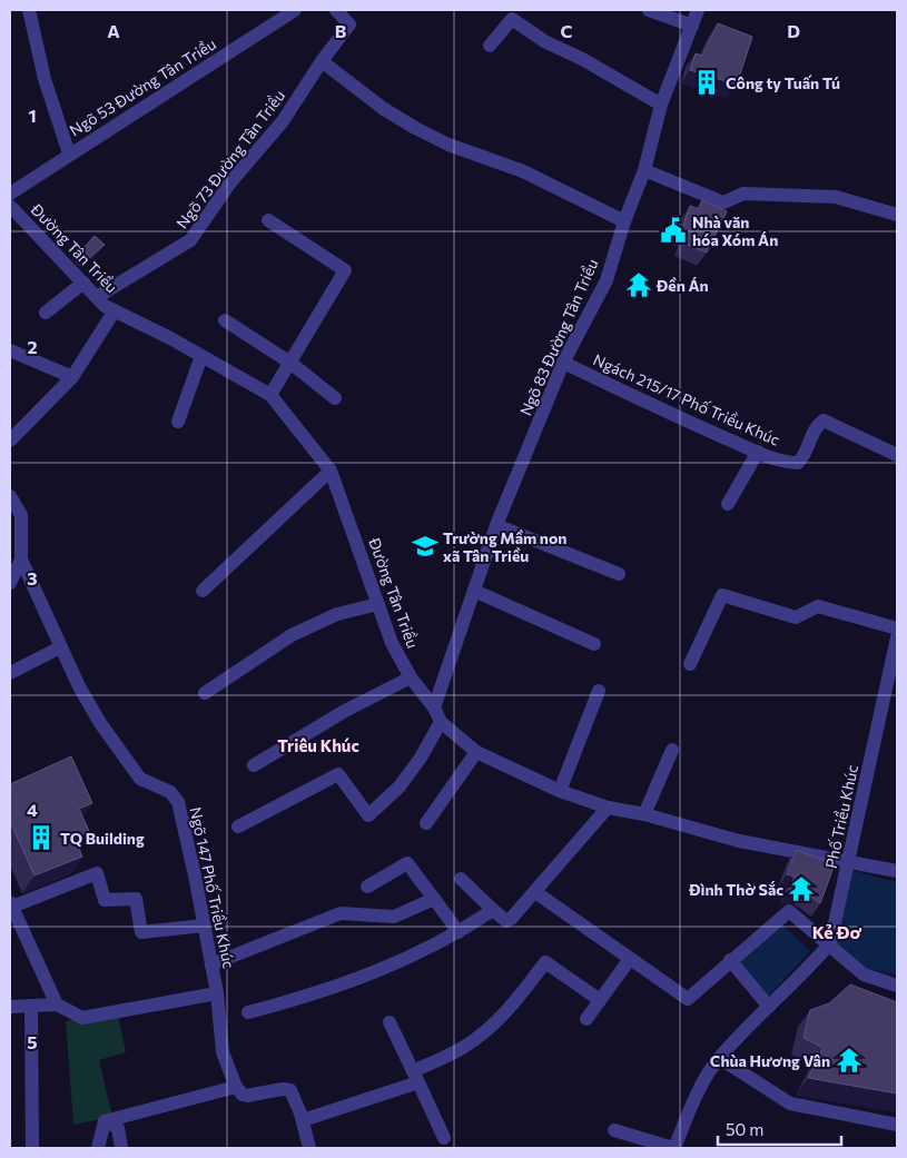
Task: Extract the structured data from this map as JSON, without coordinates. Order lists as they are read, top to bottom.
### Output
{
  "streets": {
    "street": [
      "Ngõ 53 Đường Tân Triều",
      "Ngõ 73 Đường Tân Triều",
      "Đường Tân Triều",
      "Ngõ 83 Đường Tân Triều",
      "Ngách 215/17 Phố Triều Khúc",
      "Phố Triều Khúc",
      "Ngõ 147 Phố Triều Khúc"
    ]
  },
  "crossings": [
    ["Ngõ 73 Đường Tân Triều", "Đường Tân Triều"],
    ["Đường Tân Triều", "Ngõ 83 Đường Tân Triều"],
    ["Đường Tân Triều", "Phố Triều Khúc"],
    ["Ngõ 83 Đường Tân Triều", "Ngách 215/17 Phố Triều Khúc"]
  ],
  "districts": ["Triêu Khúc", "Kẻ Đơ"],
  "places": {
    "building": ["Công ty Tuấn Tú", "TQ Building"],
    "public building": ["Nhà văn hóa Xóm Án"],
    "temple": ["Đền Án", "Đình Thờ Sắc", "Chùa Hương Vân"],
    "school or university": ["Trường Mầm non xã Tân Triều"]
  },
  "scale_bar": "50 m",
  "grid": {
    "columns": [
      "A",
      "B",
      "C",
      "D"
    ],
    "rows": [
      "1",
      "2",
      "3",
      "4",
      "5"
    ]
  }
}
